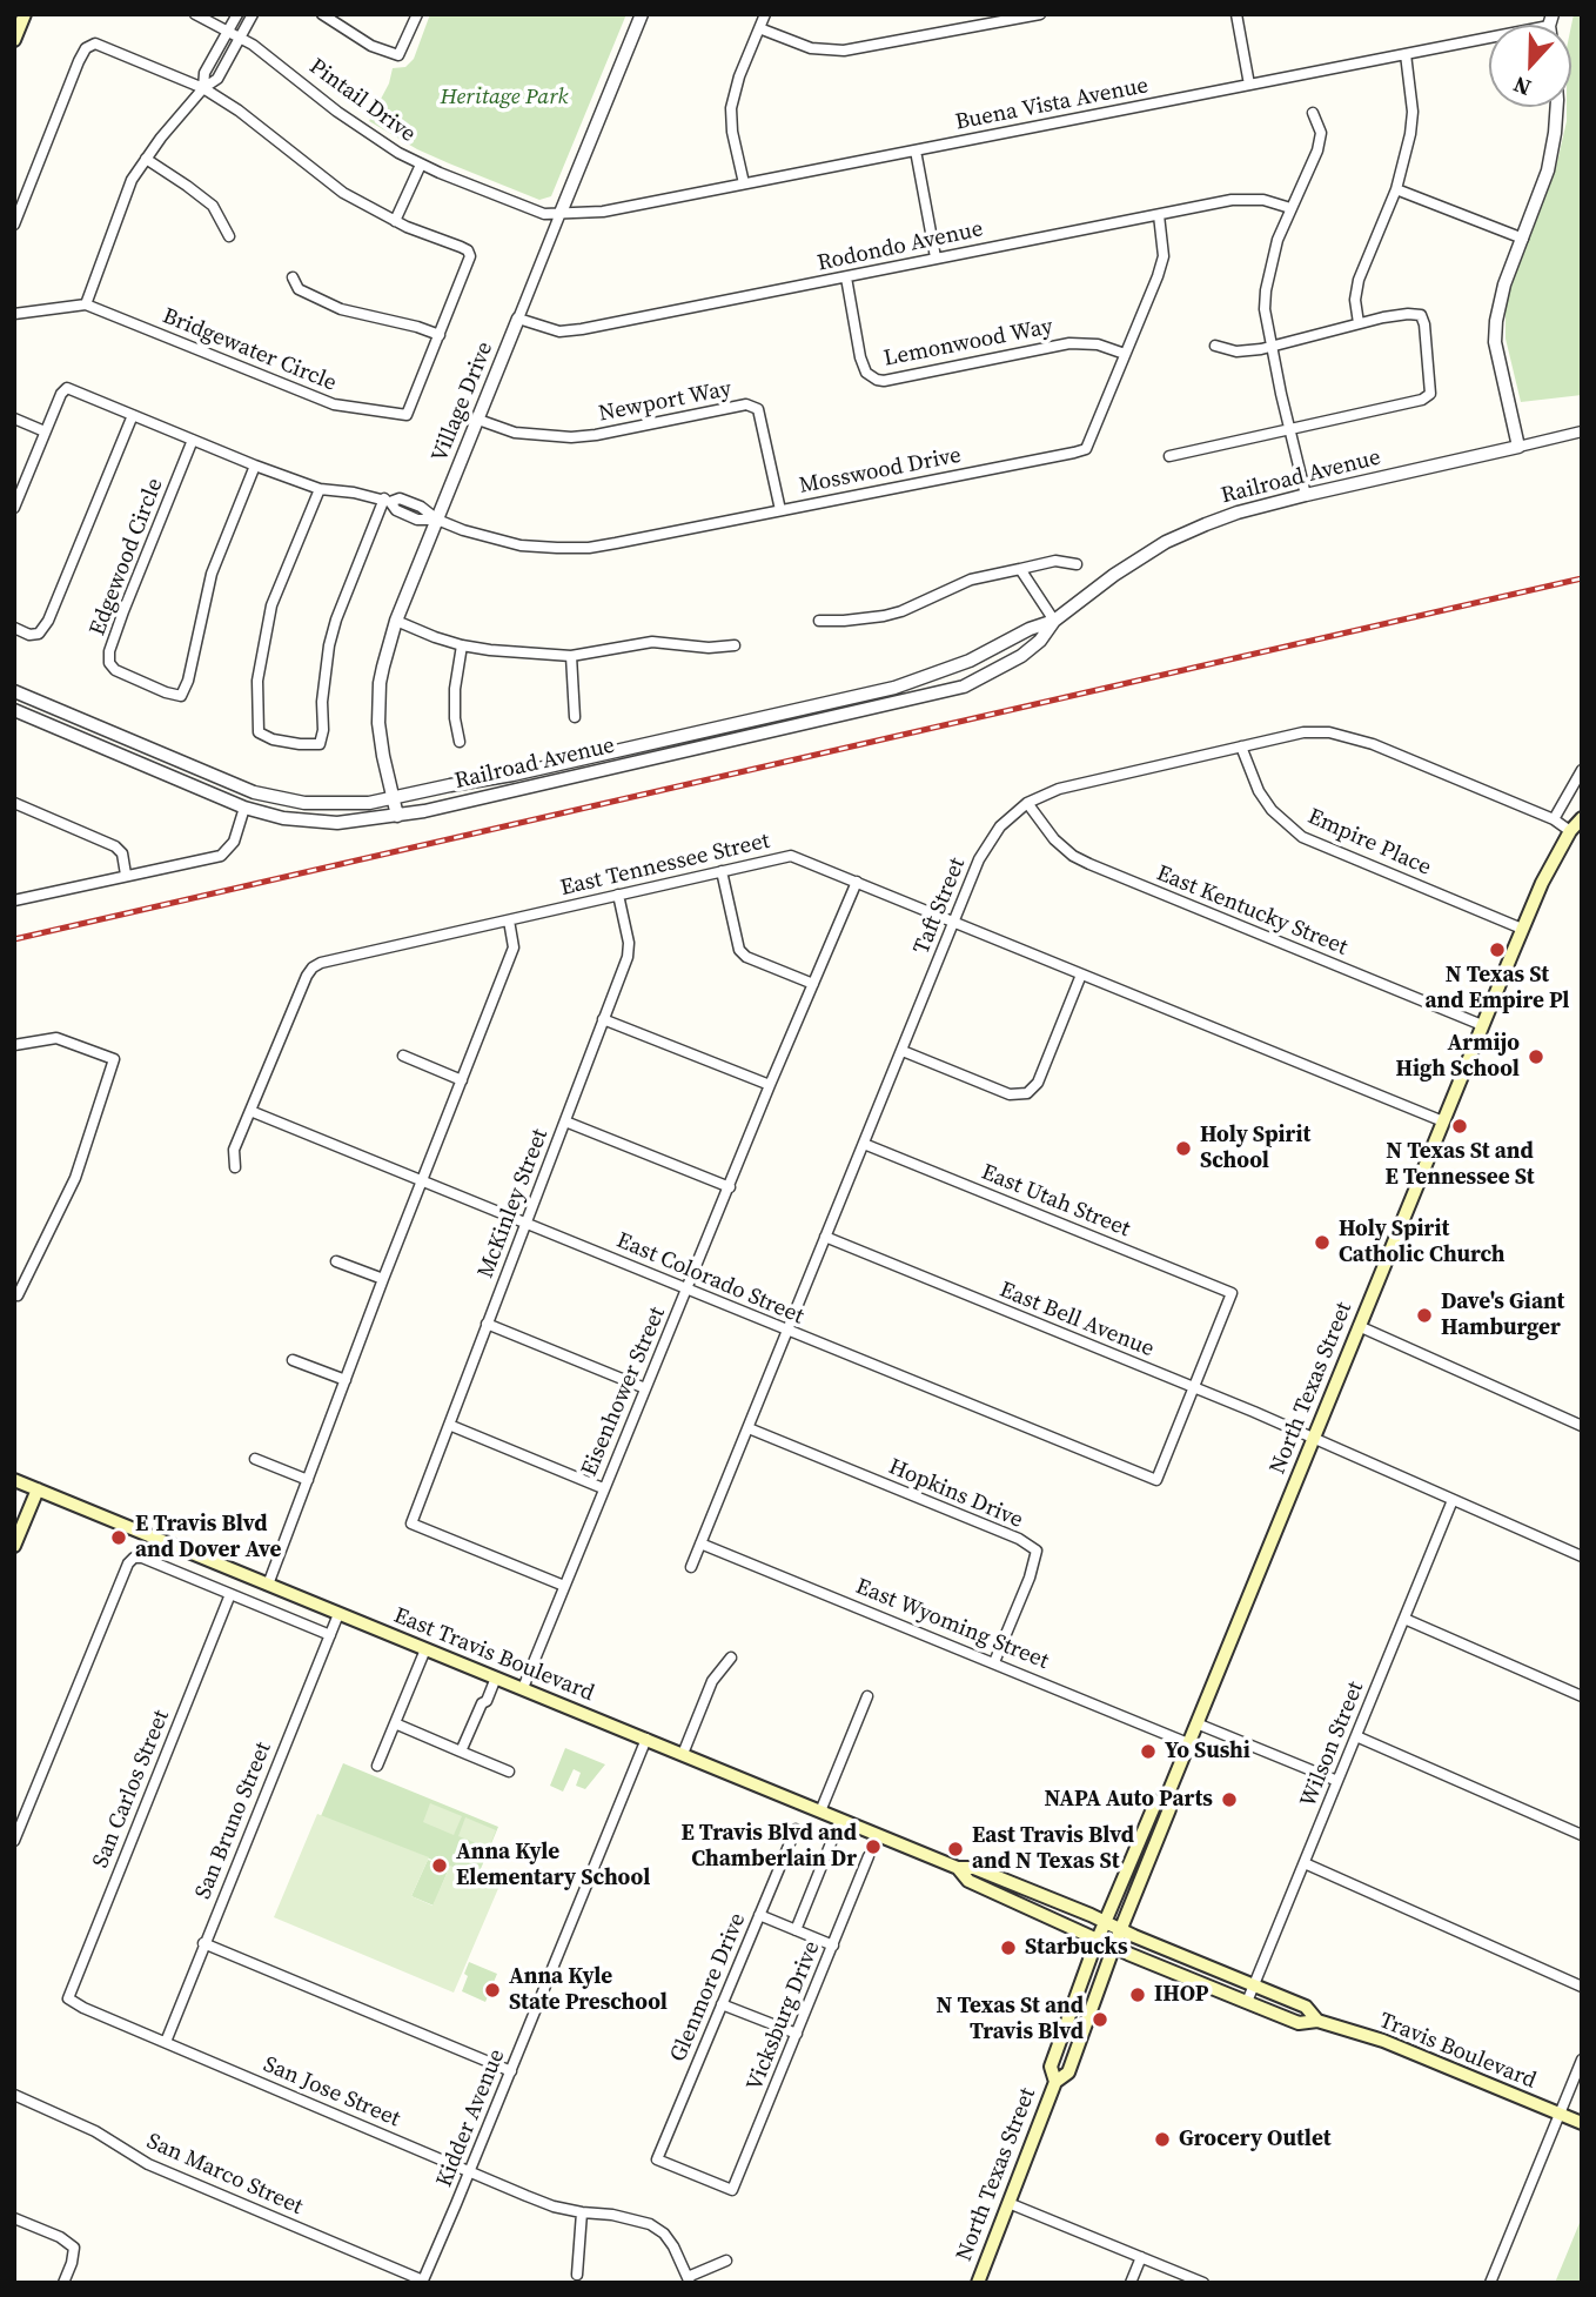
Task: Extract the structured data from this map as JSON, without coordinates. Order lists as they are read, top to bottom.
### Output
{
  "streets": {
    "main road": ["North Texas Street", "East Travis Boulevard", "Travis Boulevard"],
    "street": [
      "Pintail Drive",
      "Buena Vista Avenue",
      "Rodondo Avenue",
      "Lemonwood Way",
      "Bridgewater Circle",
      "Village Drive",
      "Newport Way",
      "Mosswood Drive",
      "Railroad Avenue",
      "Edgewood Circle",
      "Empire Place",
      "East Tennessee Street",
      "Taft Street",
      "East Kentucky Street",
      "East Utah Street",
      "McKinley Street",
      "East Colorado Street",
      "East Bell Avenue",
      "Eisenhower Street",
      "Hopkins Drive",
      "East Wyoming Street",
      "Wilson Street",
      "San Carlos Street",
      "San Bruno Street",
      "Glenmore Drive",
      "Vicksburg Drive",
      "San Jose Street",
      "Kidder Avenue",
      "San Marco Street"
    ]
  },
  "crossings": [
    ["Pintail Drive", "Buena Vista Avenue"],
    ["Pintail Drive", "Village Drive"],
    ["Buena Vista Avenue", "Village Drive"],
    ["Rodondo Avenue", "Lemonwood Way"],
    ["Rodondo Avenue", "Village Drive"],
    ["Rodondo Avenue", "Mosswood Drive"],
    ["Lemonwood Way", "Mosswood Drive"],
    ["Village Drive", "Newport Way"],
    ["Village Drive", "Mosswood Drive"],
    ["Village Drive", "Railroad Avenue"],
    ["Newport Way", "Mosswood Drive"],
    ["Mosswood Drive", "Edgewood Circle"],
    ["Empire Place", "Taft Street"],
    ["Empire Place", "North Texas Street"],
    ["East Tennessee Street", "Taft Street"],
    ["East Tennessee Street", "McKinley Street"],
    ["East Tennessee Street", "East Colorado Street"],
    ["East Tennessee Street", "North Texas Street"],
    ["East Tennessee Street", "Eisenhower Street"],
    ["Taft Street", "East Kentucky Street"],
    ["Taft Street", "East Utah Street"],
    ["Taft Street", "East Colorado Street"],
    ["Taft Street", "East Bell Avenue"],
    ["Taft Street", "North Texas Street"],
    ["Taft Street", "Hopkins Drive"],
    ["Taft Street", "East Wyoming Street"],
    ["East Kentucky Street", "North Texas Street"],
    ["East Utah Street", "East Colorado Street"],
    ["East Utah Street", "East Bell Avenue"],
    ["McKinley Street", "East Colorado Street"],
    ["McKinley Street", "Eisenhower Street"],
    ["East Colorado Street", "East Bell Avenue"],
    ["East Colorado Street", "Eisenhower Street"],
    ["East Bell Avenue", "North Texas Street"],
    ["East Bell Avenue", "Wilson Street"],
    ["North Texas Street", "East Wyoming Street"],
    ["North Texas Street", "East Travis Boulevard"],
    ["North Texas Street", "Travis Boulevard"],
    ["Eisenhower Street", "East Travis Boulevard"],
    ["Hopkins Drive", "East Wyoming Street"],
    ["East Travis Boulevard", "San Bruno Street"],
    ["East Travis Boulevard", "Travis Boulevard"],
    ["East Travis Boulevard", "Kidder Avenue"],
    ["Wilson Street", "Travis Boulevard"],
    ["San Carlos Street", "San Jose Street"],
    ["San Bruno Street", "San Jose Street"],
    ["Glenmore Drive", "Vicksburg Drive"],
    ["San Jose Street", "Kidder Avenue"],
    ["Kidder Avenue", "San Marco Street"]
  ],
  "parks": ["Heritage Park"],
  "places": [
    "N Texas St and Empire Pl",
    "Armijo High School",
    "N Texas St and E Tennessee St",
    "Holy Spirit School",
    "Holy Spirit Catholic Church",
    "Dave's Giant Hamburger",
    "E Travis Blvd and Dover Ave",
    "Yo Sushi",
    "NAPA Auto Parts",
    "E Travis Blvd and Chamberlain Dr",
    "East Travis Blvd and N Texas St",
    "Anna Kyle Elementary School",
    "Starbucks",
    "Anna Kyle State Preschool",
    "IHOP",
    "N Texas St and Travis Blvd",
    "Grocery Outlet"
  ],
  "north": "bottom"
}
